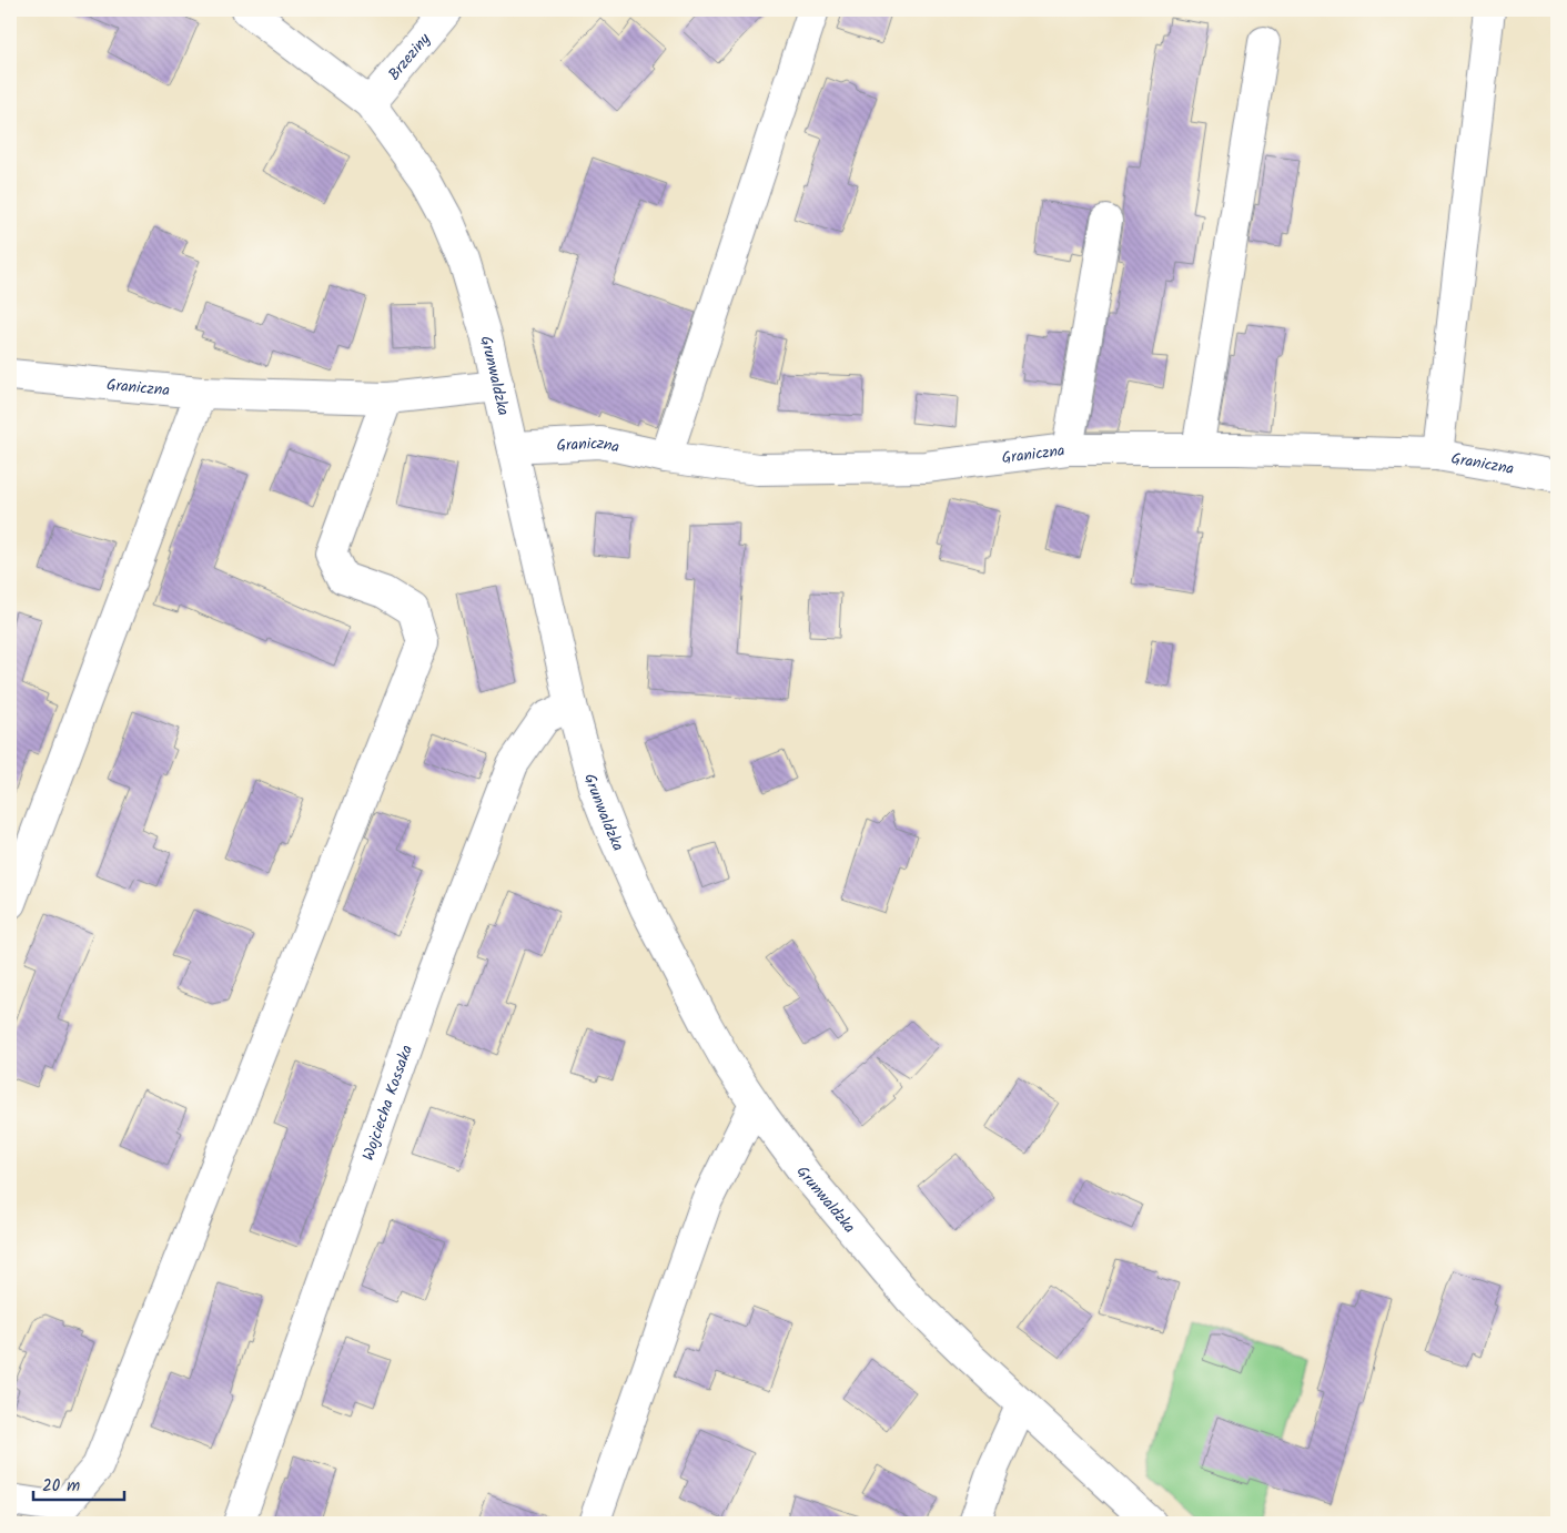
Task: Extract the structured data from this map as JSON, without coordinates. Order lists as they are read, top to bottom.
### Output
{
  "streets": {
    "street": [
      "Brzeziny",
      "Grunwaldzka",
      "Graniczna",
      "Wojciecha Kossaka"
    ]
  },
  "crossings": [
    ["Brzeziny", "Grunwaldzka"],
    ["Grunwaldzka", "Graniczna"],
    ["Grunwaldzka", "Wojciecha Kossaka"]
  ],
  "scale_bar": "20 m"
}
